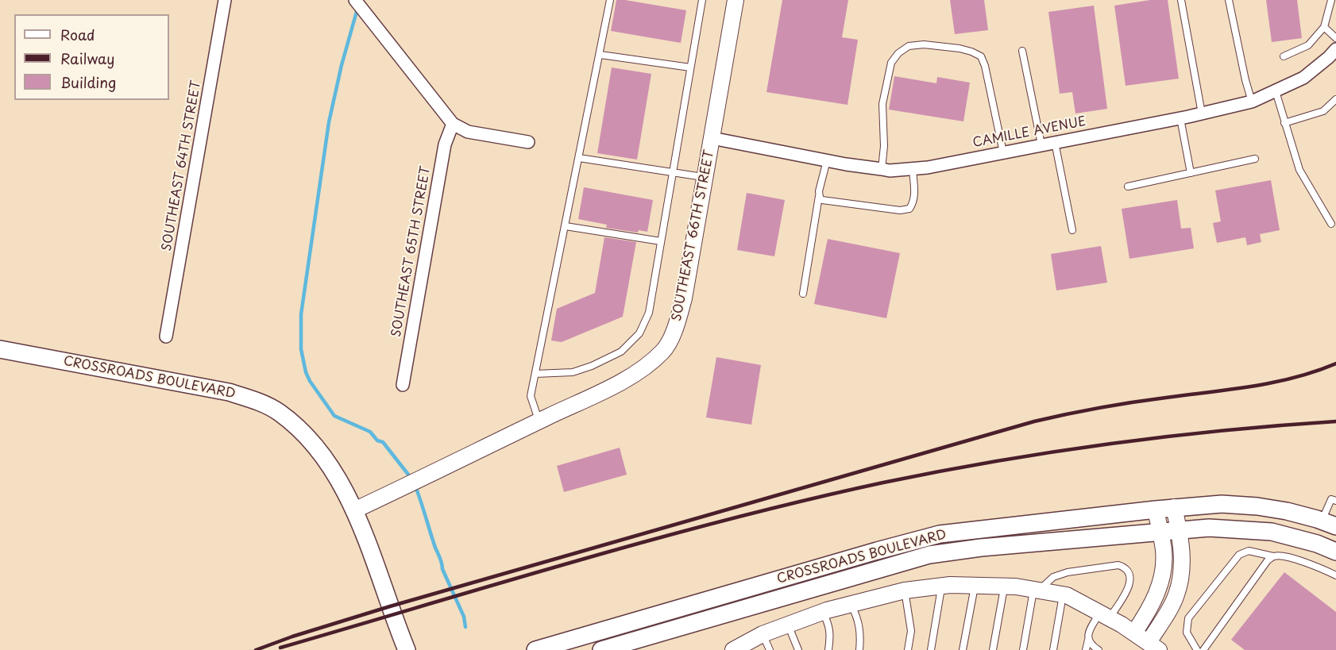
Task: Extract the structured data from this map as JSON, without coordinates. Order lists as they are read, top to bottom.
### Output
{
  "streets": {
    "main road": ["CROSSROADS BOULEVARD"],
    "street": [
      "CAMILLE AVENUE",
      "SOUTHEAST 64TH STREET",
      "SOUTHEAST 66TH STREET",
      "SOUTHEAST 65TH STREET"
    ]
  },
  "crossings": [
    ["CAMILLE AVENUE", "SOUTHEAST 66TH STREET"],
    ["SOUTHEAST 66TH STREET", "CROSSROADS BOULEVARD"]
  ],
  "legend": ["Road", "Railway", "Building"]
}
